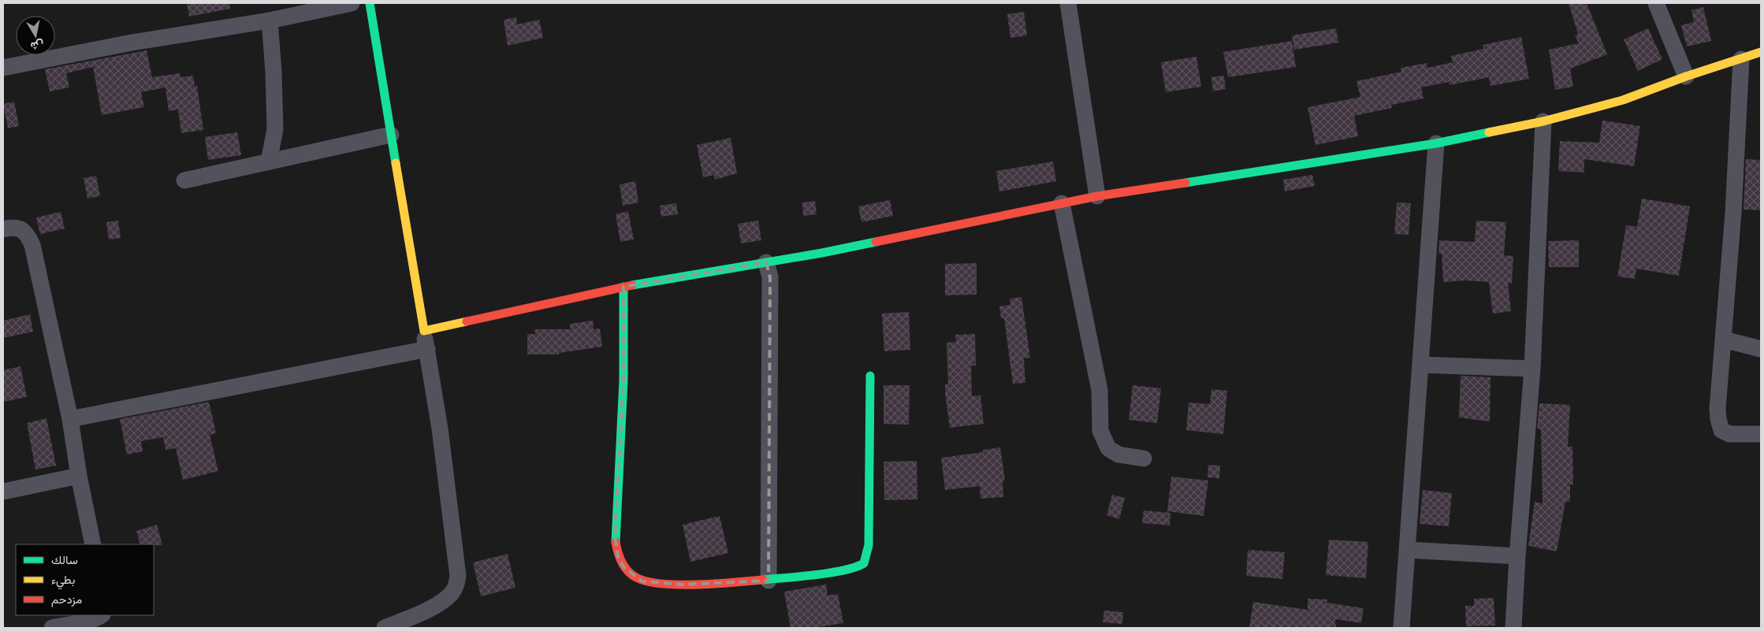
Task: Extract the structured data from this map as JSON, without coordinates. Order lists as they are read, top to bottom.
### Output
{
  "legend": ["سالك", "بطيء", "مزدحم"],
  "north": "bottom"
}
